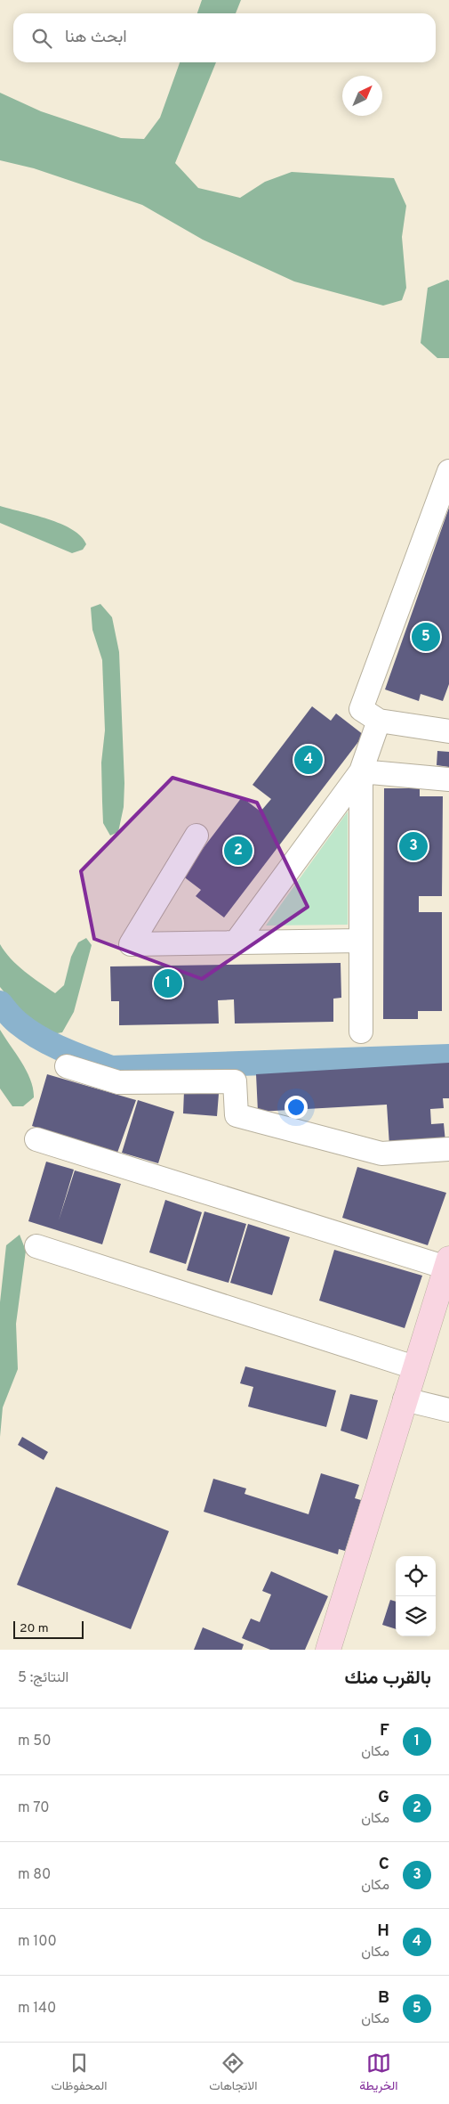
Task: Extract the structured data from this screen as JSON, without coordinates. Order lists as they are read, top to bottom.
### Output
{
  "scale_bar": "20 m",
  "north": "top right",
  "page": {
    "search": "ابحث هنا",
    "pins": [
      "5",
      "4",
      "3",
      "2",
      "1"
    ],
    "scale": "20 m",
    "heading": ["بالقرب منك", "النتائج: 5"],
    "list": [
      {
        "mark": "1",
        "name": "F",
        "note": "مكان",
        "value": "50 m"
      },
      {
        "mark": "2",
        "name": "G",
        "note": "مكان",
        "value": "70 m"
      },
      {
        "mark": "3",
        "name": "C",
        "note": "مكان",
        "value": "80 m"
      },
      {
        "mark": "4",
        "name": "H",
        "note": "مكان",
        "value": "100 m"
      },
      {
        "mark": "5",
        "name": "B",
        "note": "مكان",
        "value": "140 m"
      }
    ],
    "nav": ["الخريطة", "الاتجاهات", "المحفوظات"]
  }
}
